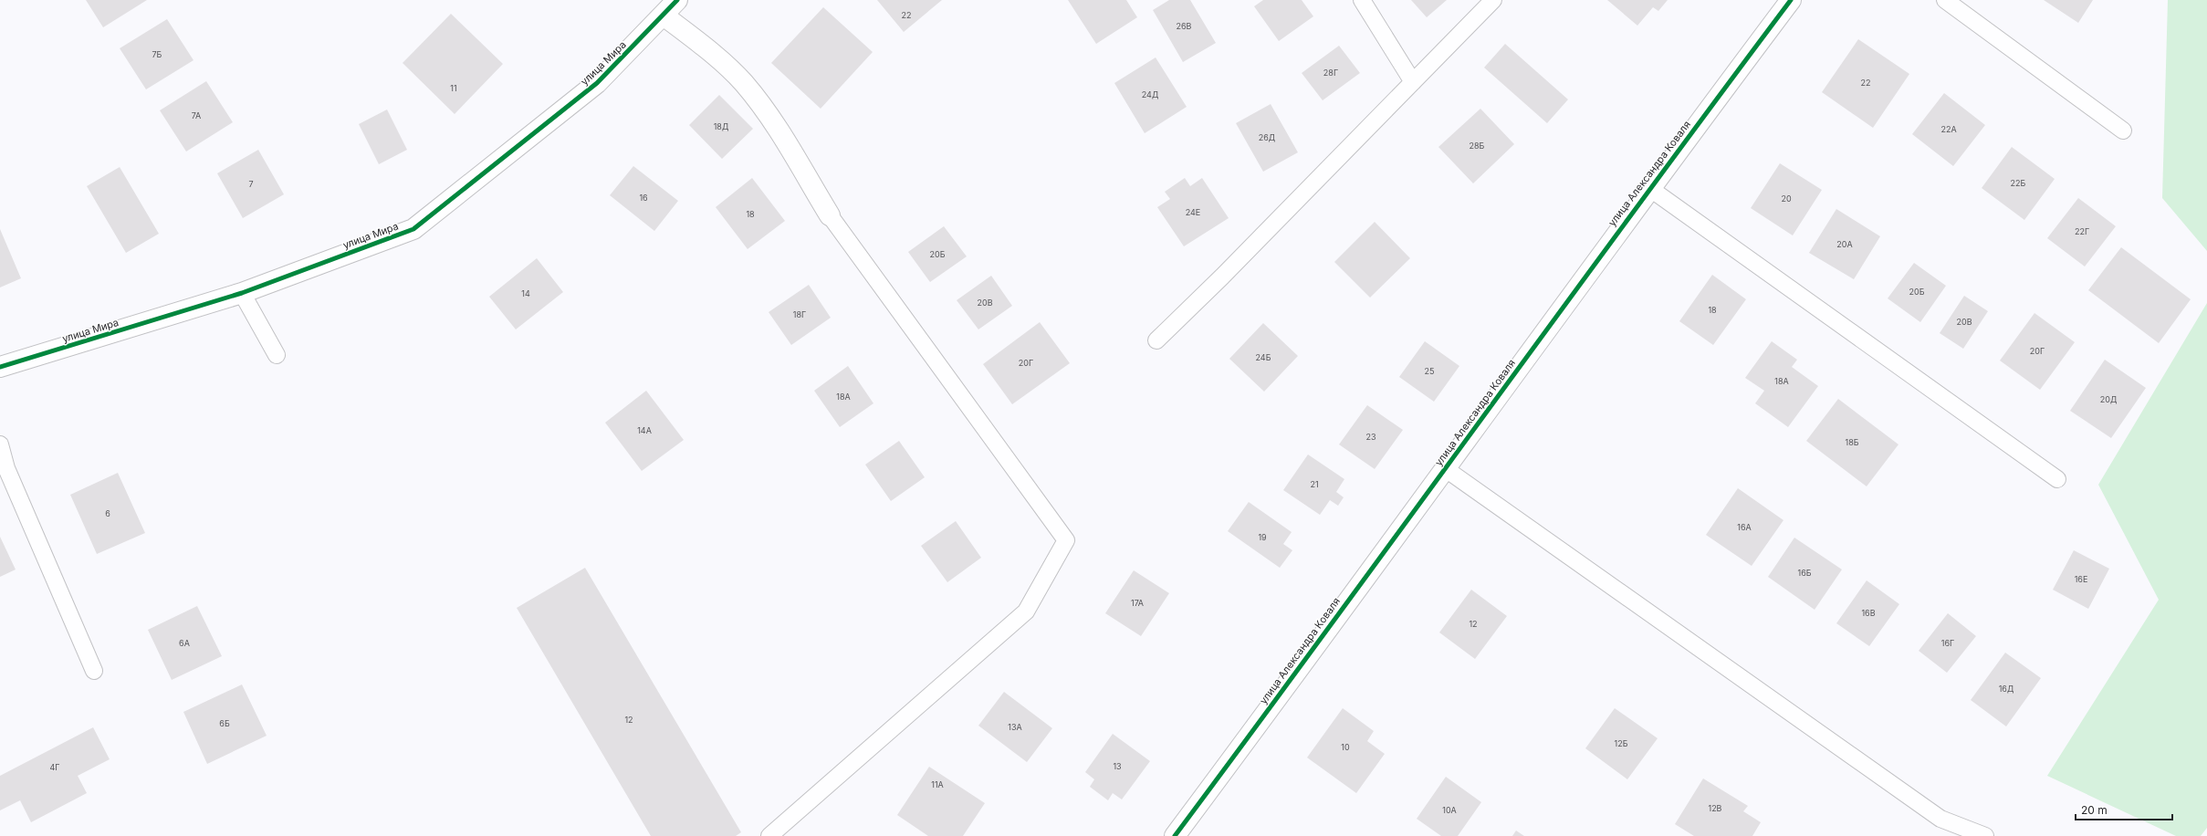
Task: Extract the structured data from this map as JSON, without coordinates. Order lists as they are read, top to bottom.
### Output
{
  "streets": {
    "street": ["улица Мира", "улица Александра Коваля"]
  },
  "house_numbers": [
    "22",
    "26В",
    "7Б",
    "28Г",
    "22",
    "11",
    "24Д",
    "7А",
    "18Д",
    "22А",
    "26Д",
    "28Б",
    "22Б",
    "7",
    "16",
    "20",
    "24Е",
    "18",
    "22Г",
    "20А",
    "20Б",
    "20Б",
    "14",
    "20В",
    "18",
    "18Г",
    "20В",
    "20Г",
    "24Б",
    "20Г",
    "25",
    "18А",
    "18А",
    "20Д",
    "14А",
    "23",
    "18Б",
    "21",
    "6",
    "16А",
    "19",
    "16Б",
    "16Е",
    "17А",
    "16В",
    "12",
    "6А",
    "16Г",
    "16Д",
    "12",
    "6Б",
    "13А",
    "12Б",
    "10",
    "13",
    "4Г",
    "11А",
    "12В",
    "10А"
  ],
  "scale_bar": "20 m"
}
